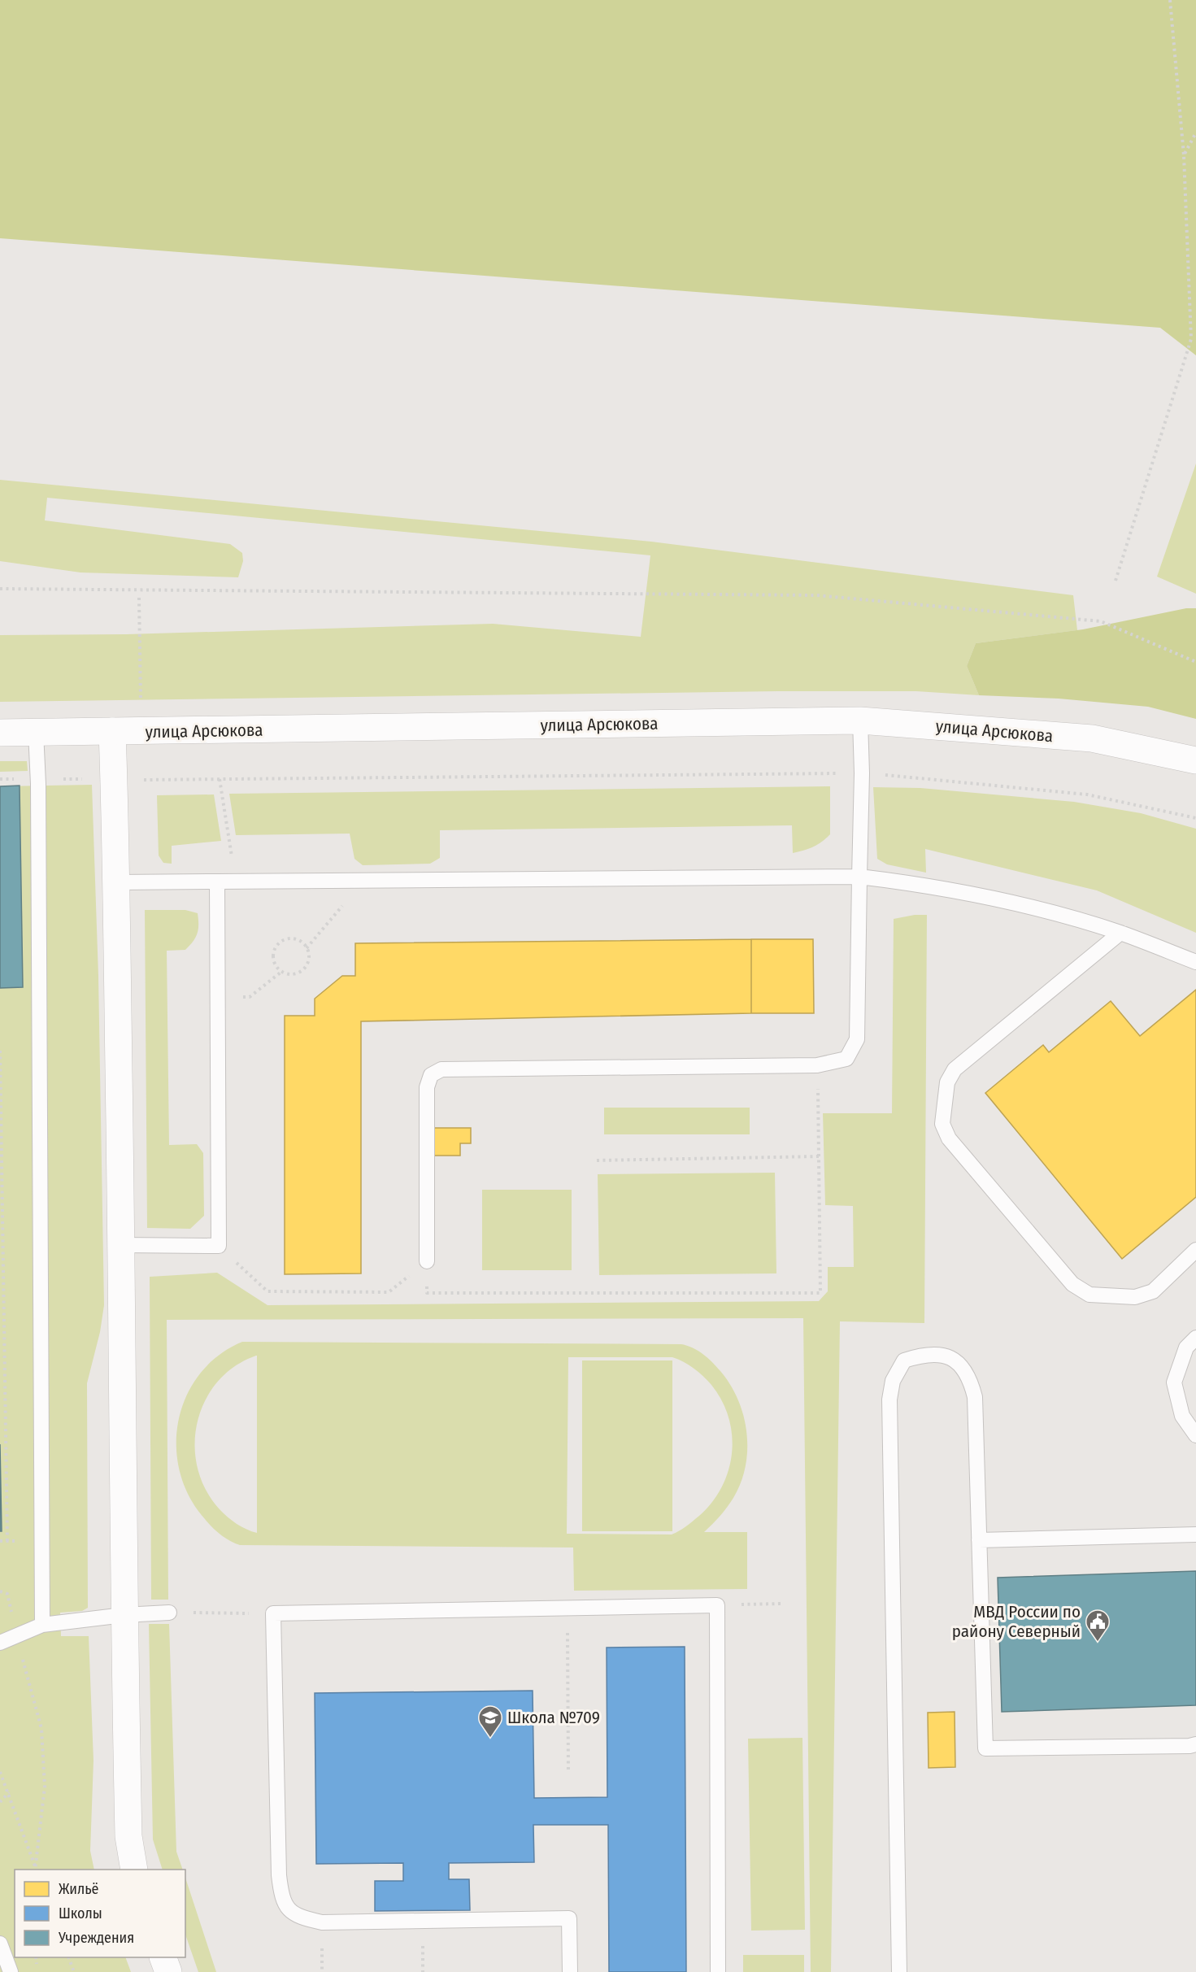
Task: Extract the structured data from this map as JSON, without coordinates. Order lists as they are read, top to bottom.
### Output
{
  "streets": {
    "street": ["улица Арсюкова"]
  },
  "places": {
    "public building": ["МВД России по району Северный"],
    "school or university": ["Школа №709"]
  },
  "legend": ["Жильё", "Школы", "Учреждения"]
}
